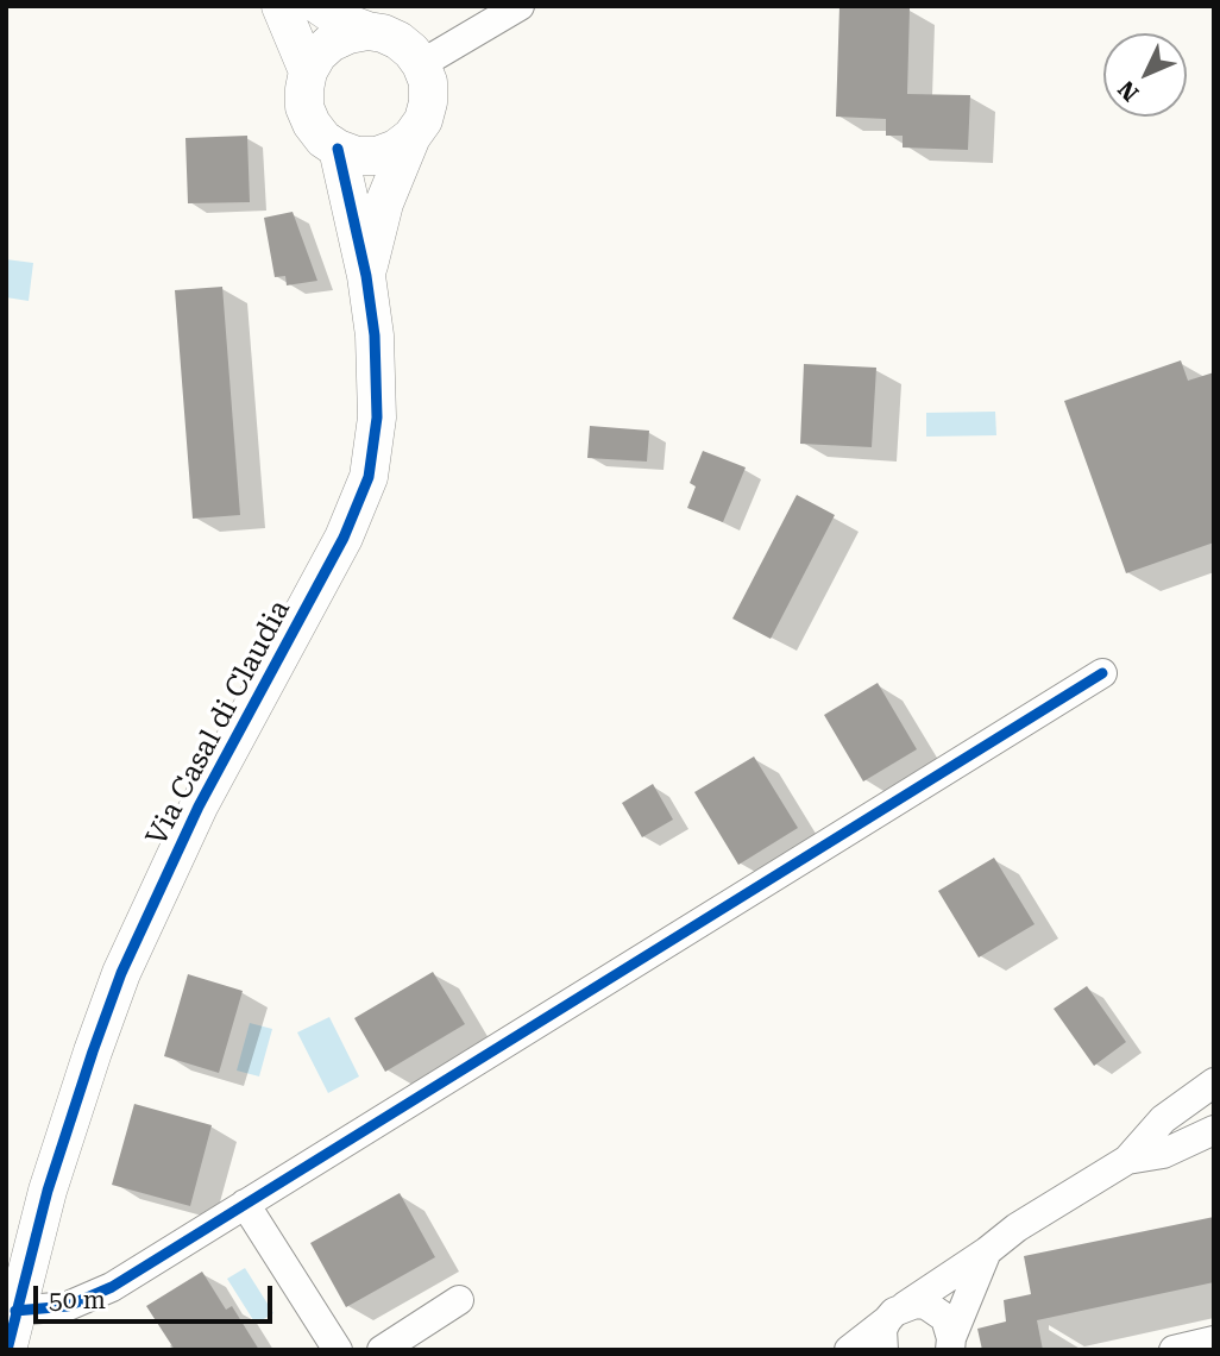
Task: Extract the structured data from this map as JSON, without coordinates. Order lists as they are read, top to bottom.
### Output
{
  "streets": {
    "street": ["Via Casal di Claudia"]
  },
  "scale_bar": "50 m",
  "north": "bottom left"
}
